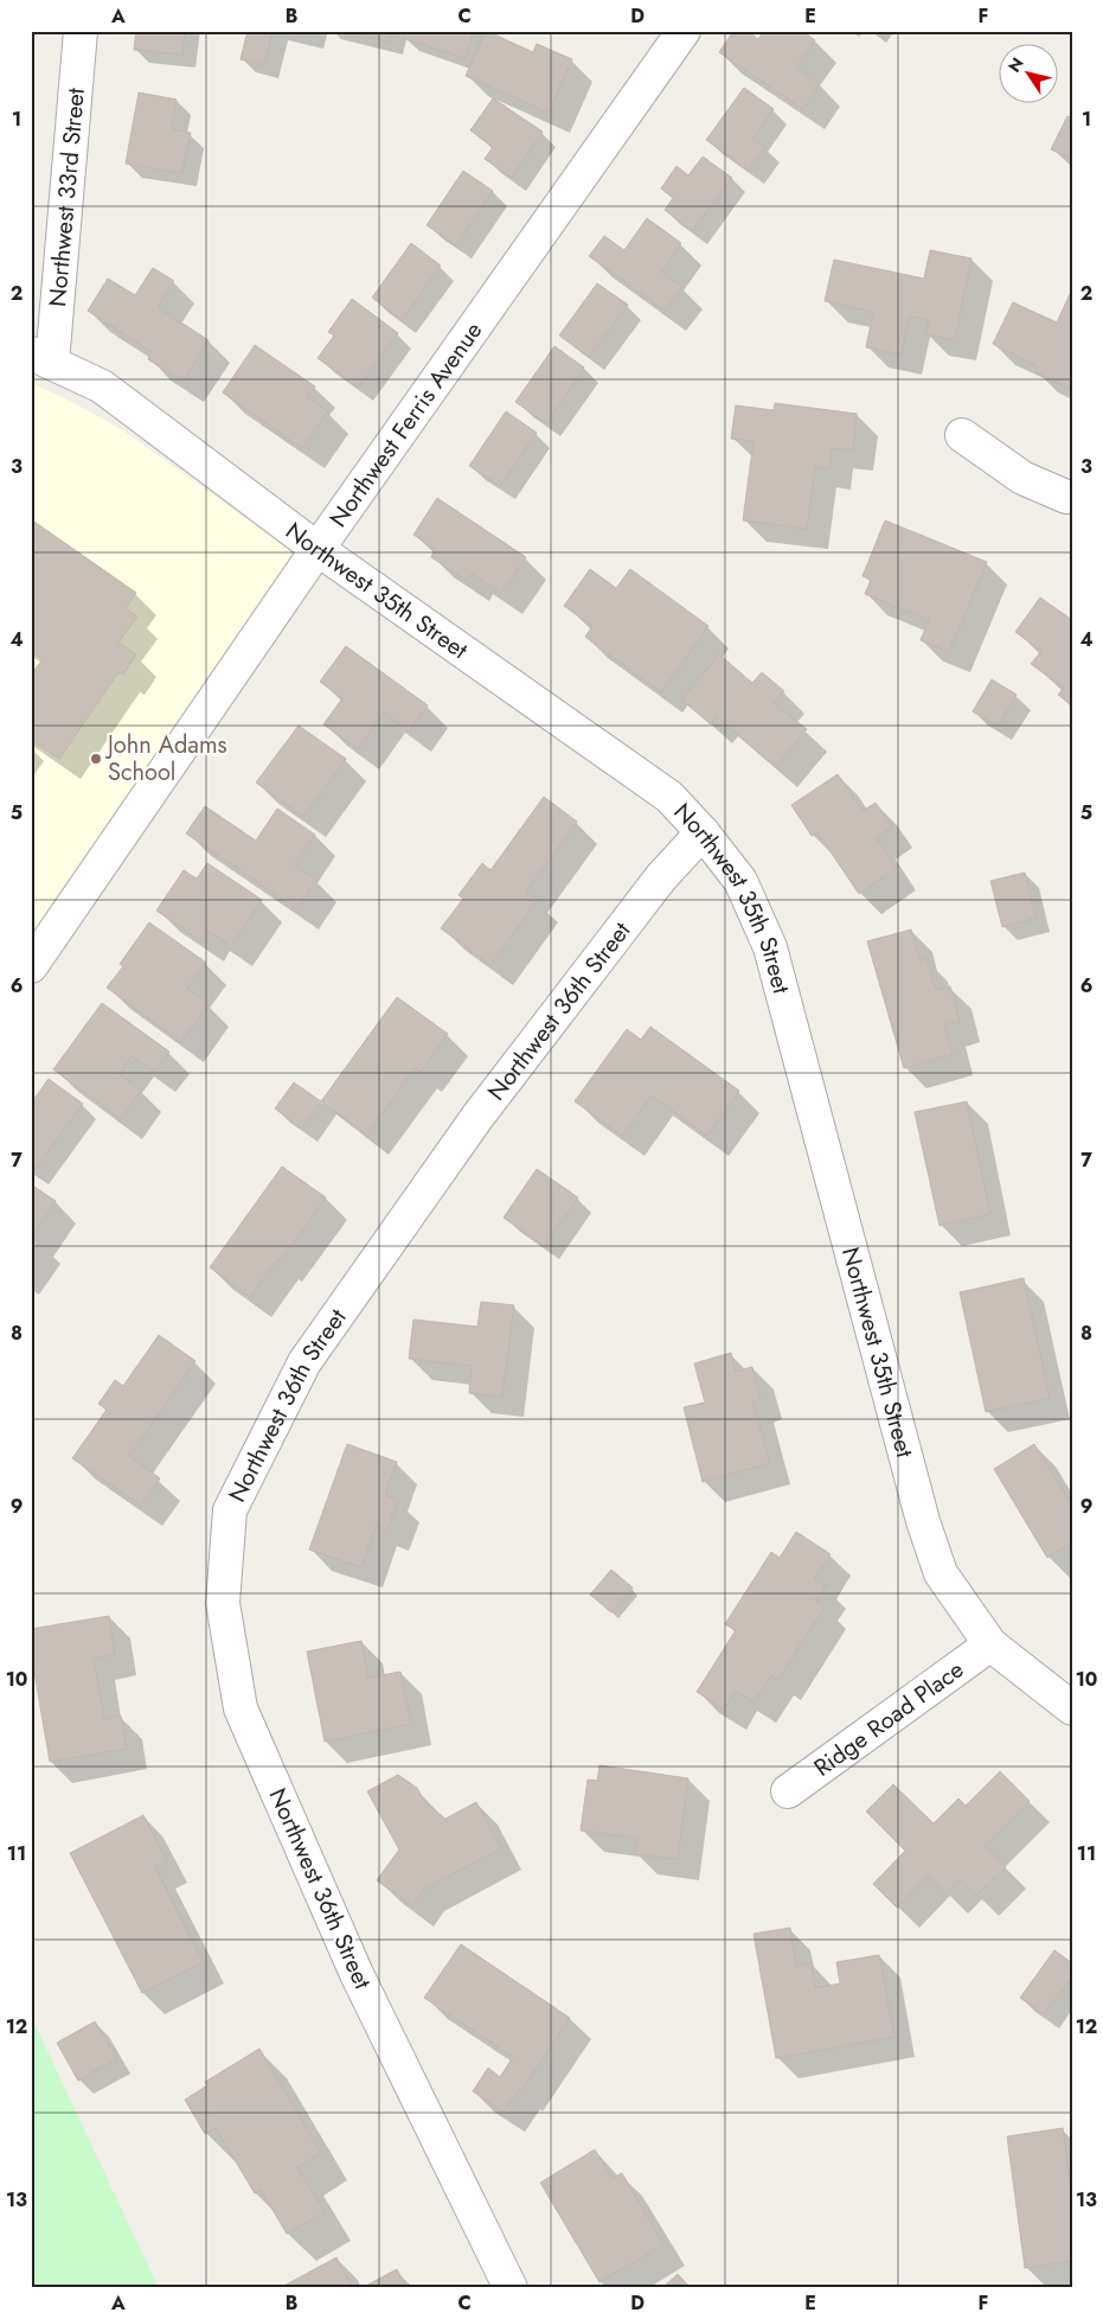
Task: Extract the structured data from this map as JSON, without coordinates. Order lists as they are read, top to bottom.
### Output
{
  "streets": {
    "street": [
      "Northwest 33rd Street",
      "Northwest Ferris Avenue",
      "Northwest 35th Street",
      "Northwest 36th Street",
      "Ridge Road Place"
    ]
  },
  "crossings": [
    ["Northwest 33rd Street", "Northwest 35th Street"],
    ["Northwest Ferris Avenue", "Northwest 35th Street"],
    ["Northwest 35th Street", "Northwest 36th Street"],
    ["Northwest 35th Street", "Ridge Road Place"]
  ],
  "places": ["John Adams School"],
  "north": "top left",
  "grid": {
    "columns": [
      "A",
      "B",
      "C",
      "D",
      "E",
      "F"
    ],
    "rows": [
      "1",
      "2",
      "3",
      "4",
      "5",
      "6",
      "7",
      "8",
      "9",
      "10",
      "11",
      "12",
      "13"
    ]
  }
}
